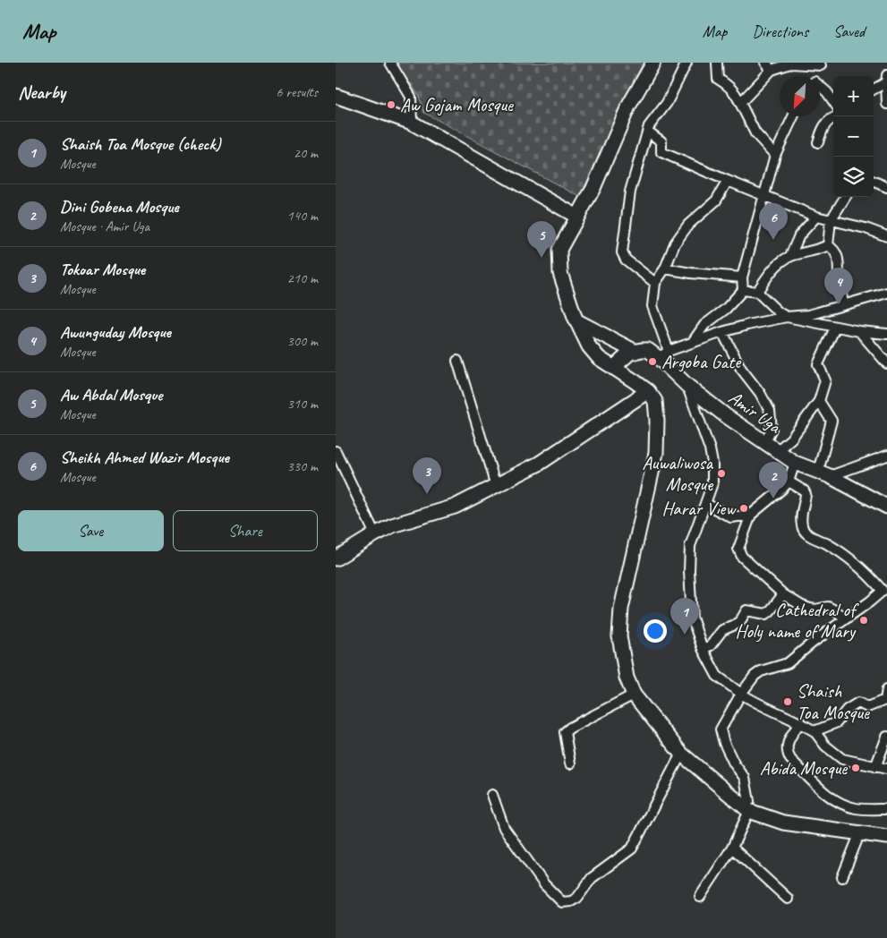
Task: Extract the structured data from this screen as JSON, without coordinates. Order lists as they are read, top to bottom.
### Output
{
  "streets": {
    "street": ["Amir Uga"]
  },
  "places": [
    "Aw Gojam Mosque",
    "Argoba Gate",
    "Auwaliwosa Mosque",
    "Harar View",
    "Cathedral of Holy name of Mary",
    "Shaish Toa Mosque",
    "Abida Mosque"
  ],
  "north": "bottom left",
  "page": {
    "header": "Map",
    "nav": ["Map", "Directions", "Saved"],
    "heading": ["Nearby", "6 results"],
    "map_buttons": ["+", "−"],
    "list": [
      {
        "mark": "1",
        "name": "Shaish Toa Mosque (check)",
        "note": "Mosque",
        "value": "20 m"
      },
      {
        "mark": "2",
        "name": "Dini Gobena Mosque",
        "note": "Mosque · Amir Uga",
        "value": "140 m"
      },
      {
        "mark": "3",
        "name": "Tokoar Mosque",
        "note": "Mosque",
        "value": "210 m"
      },
      {
        "mark": "4",
        "name": "Awunguday Mosque",
        "note": "Mosque",
        "value": "300 m"
      },
      {
        "mark": "5",
        "name": "Aw Abdal Mosque",
        "note": "Mosque",
        "value": "310 m"
      },
      {
        "mark": "6",
        "name": "Sheikh Ahmed Wazir Mosque",
        "note": "Mosque",
        "value": "330 m"
      }
    ],
    "pins": [
      "6",
      "5",
      "4",
      "3",
      "2",
      "1"
    ],
    "buttons": ["Save", "Share"]
  }
}
